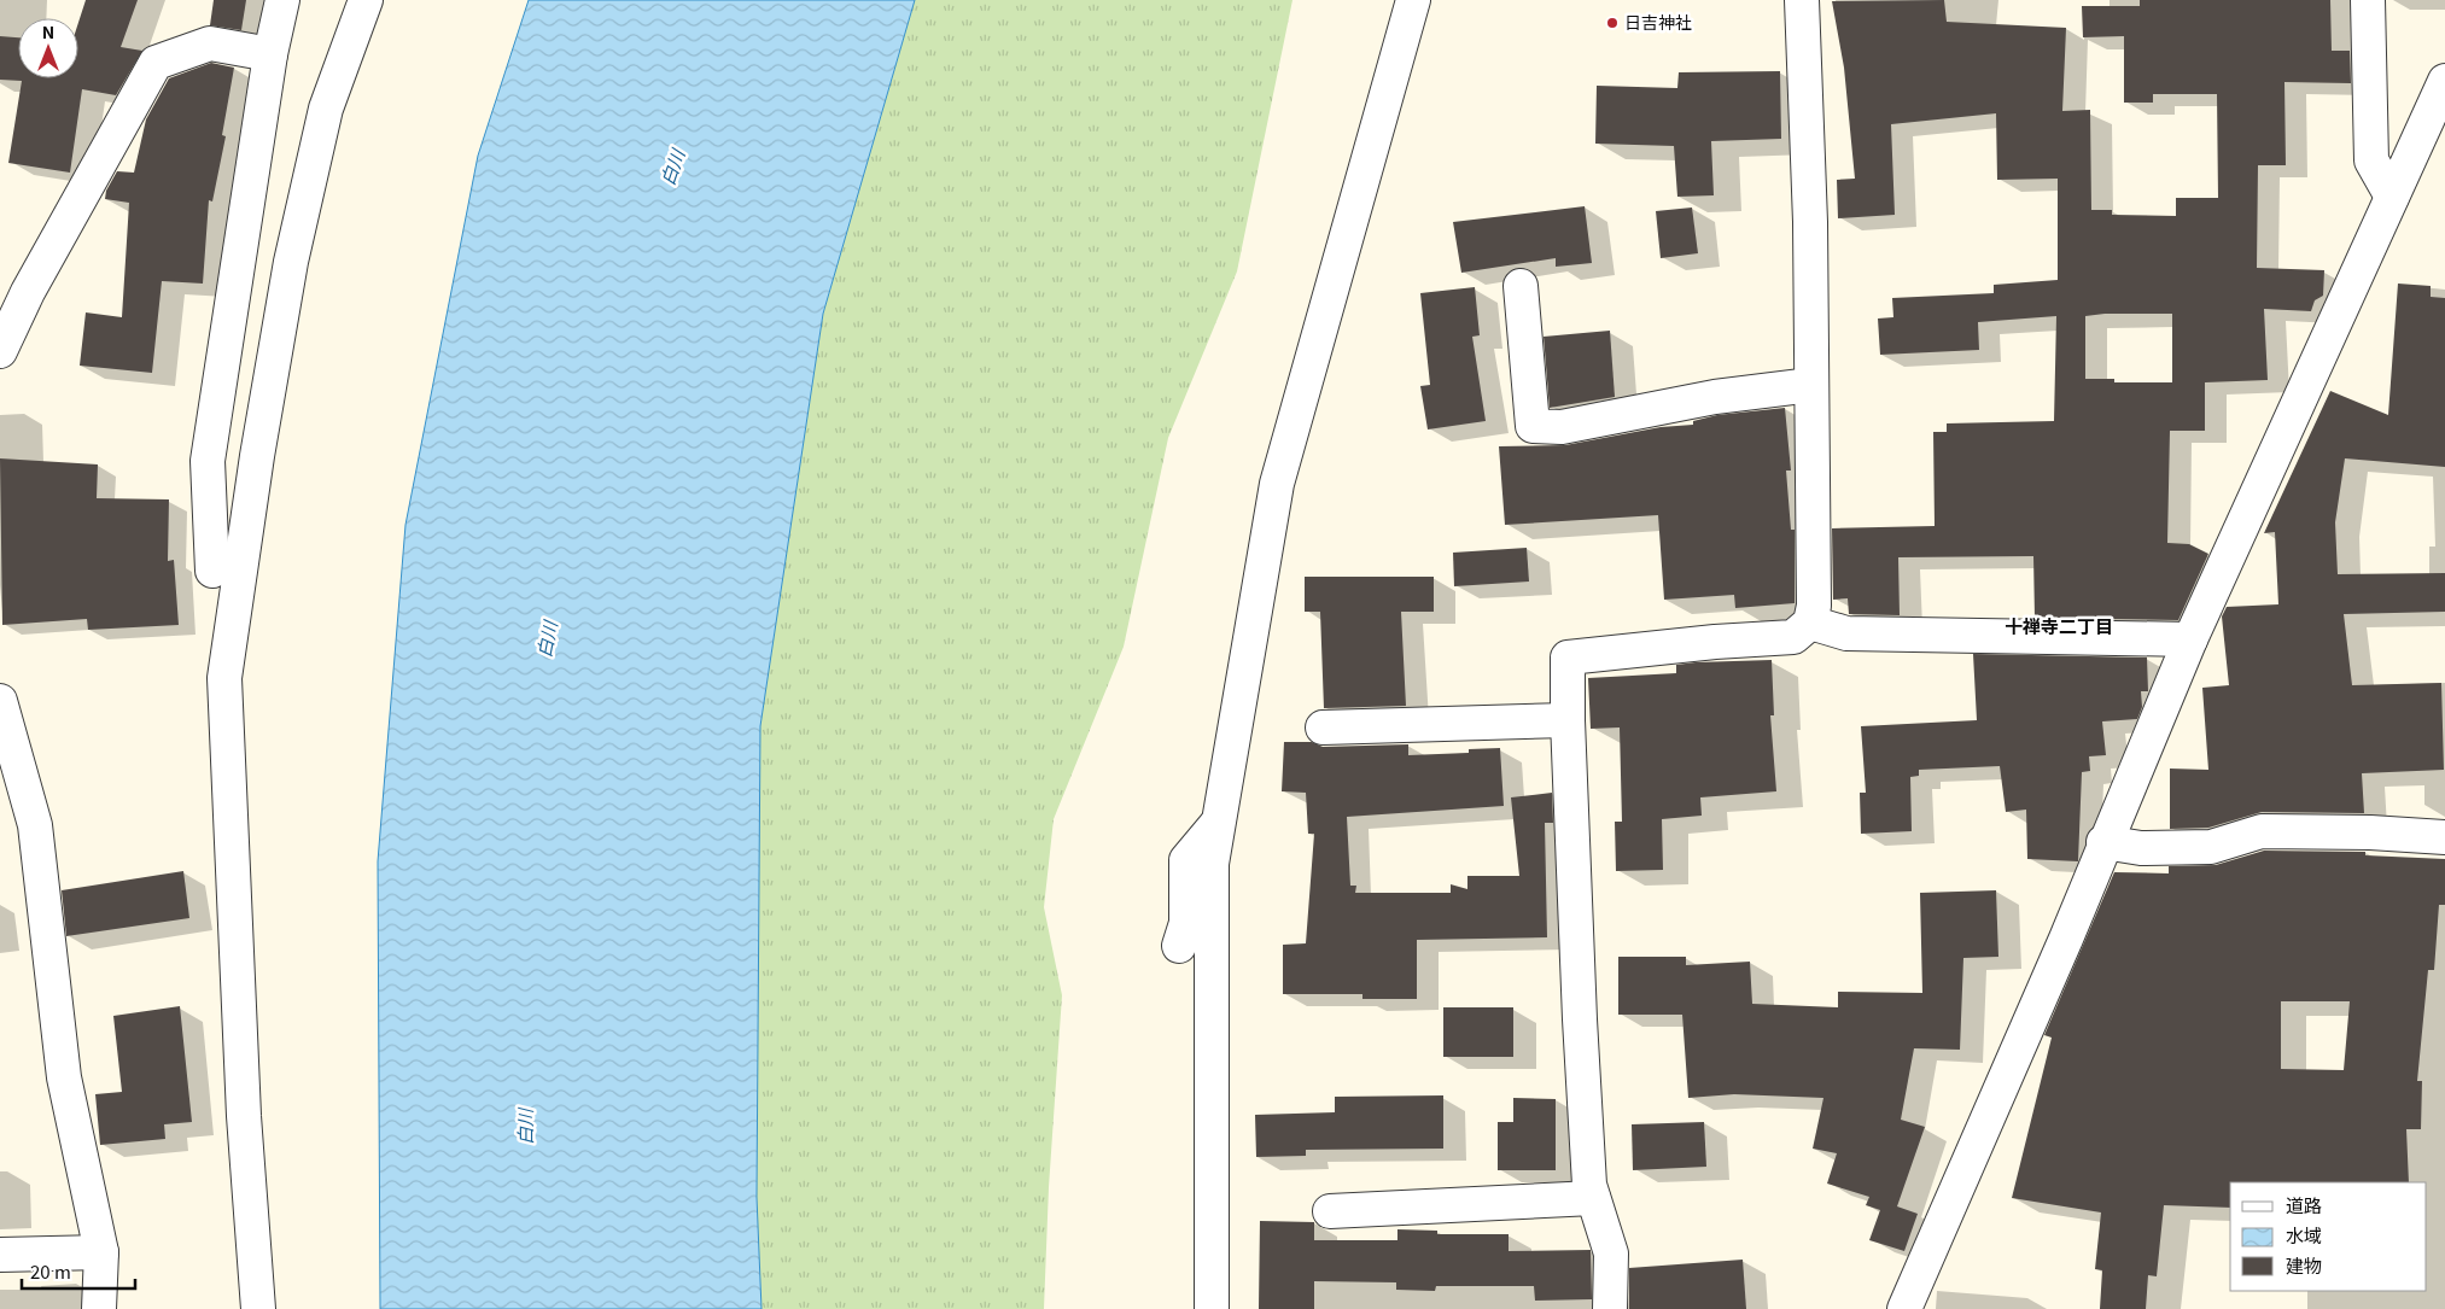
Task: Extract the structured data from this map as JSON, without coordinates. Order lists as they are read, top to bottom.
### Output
{
  "districts": ["十禅寺二丁目"],
  "water": ["白川"],
  "places": ["日吉神社"],
  "legend": ["道路", "水域", "建物"],
  "scale_bar": "20 m",
  "north": "top"
}
